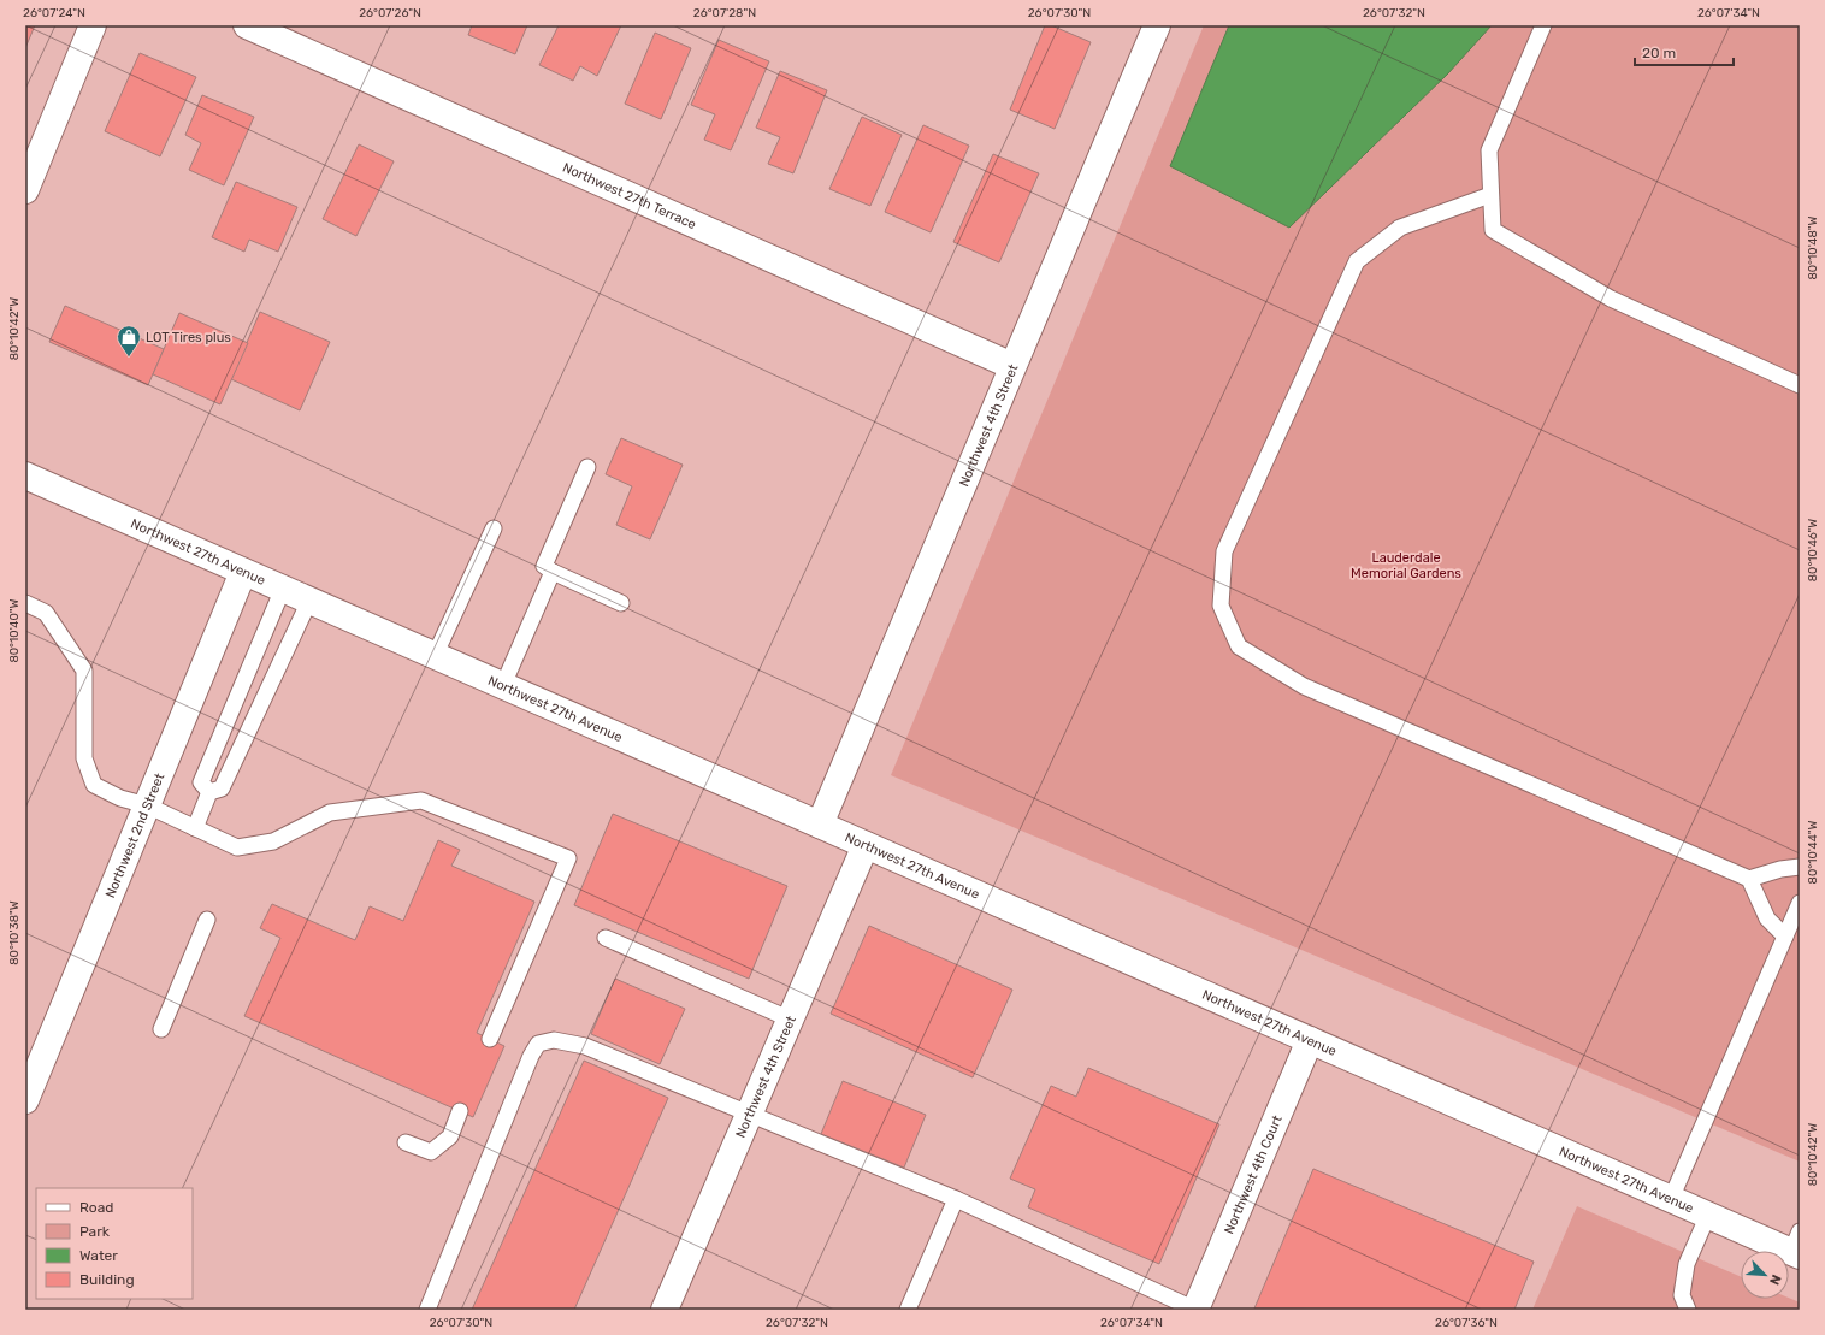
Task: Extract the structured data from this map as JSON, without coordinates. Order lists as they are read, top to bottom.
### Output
{
  "streets": {
    "street": [
      "Northwest 27th Terrace",
      "Northwest 4th Street",
      "Northwest 27th Avenue",
      "Northwest 2nd Street",
      "Northwest 4th Court"
    ]
  },
  "crossings": [
    ["Northwest 27th Terrace", "Northwest 4th Street"],
    ["Northwest 4th Street", "Northwest 27th Avenue"],
    ["Northwest 27th Avenue", "Northwest 2nd Street"],
    ["Northwest 27th Avenue", "Northwest 4th Court"]
  ],
  "parks": ["Lauderdale Memorial Gardens"],
  "places": {
    "shop": ["LOT Tires plus"]
  },
  "legend": [
    "Road",
    "Park",
    "Water",
    "Building"
  ],
  "scale_bar": "20 m",
  "north": "bottom right",
  "coordinates": [
    "26°07'24\"N",
    "26°07'26\"N",
    "26°07'28\"N",
    "26°07'30\"N",
    "26°07'32\"N",
    "26°07'34\"N",
    "80°10'48\"W",
    "80°10'42\"W",
    "80°10'46\"W",
    "80°10'40\"W",
    "80°10'44\"W",
    "80°10'38\"W",
    "26°07'36\"N"
  ]
}
